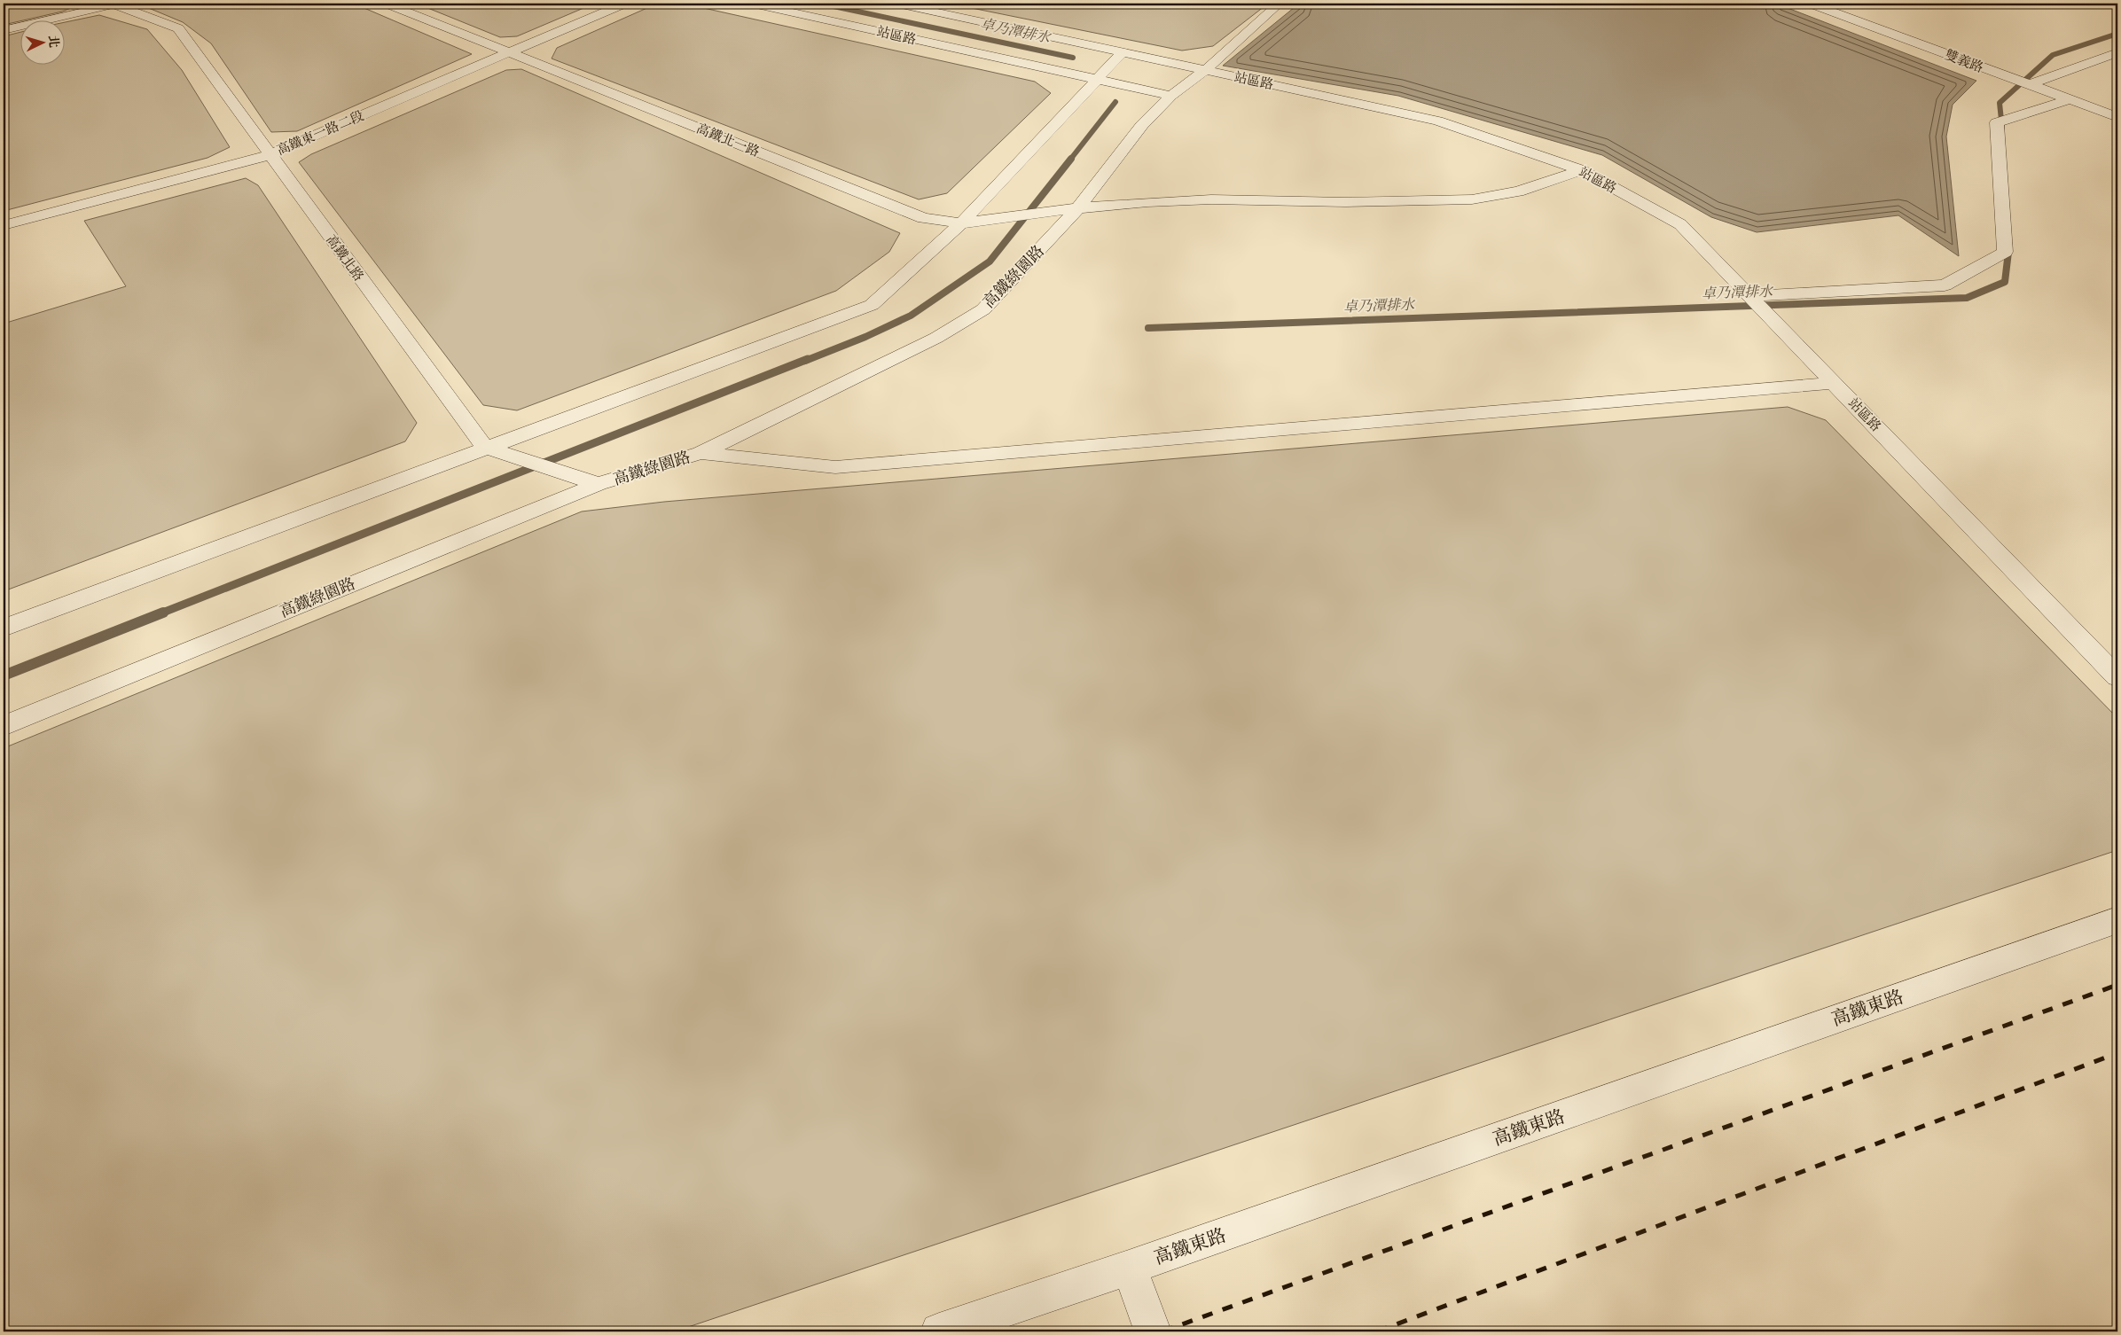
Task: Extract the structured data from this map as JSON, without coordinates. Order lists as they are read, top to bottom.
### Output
{
  "streets": {
    "street": [
      "站區路",
      "雙義路",
      "高鐵東一路二段",
      "高鐵北一路",
      "高鐵北路",
      "高鐵綠園路",
      "高鐵東路"
    ]
  },
  "crossings": [
    ["站區路", "高鐵北一路"],
    ["站區路", "高鐵綠園路"],
    ["高鐵東一路二段", "高鐵北一路"],
    ["高鐵東一路二段", "高鐵北路"],
    ["高鐵北一路", "高鐵綠園路"]
  ],
  "water": ["卓乃潭排水"],
  "north": "right"
}
